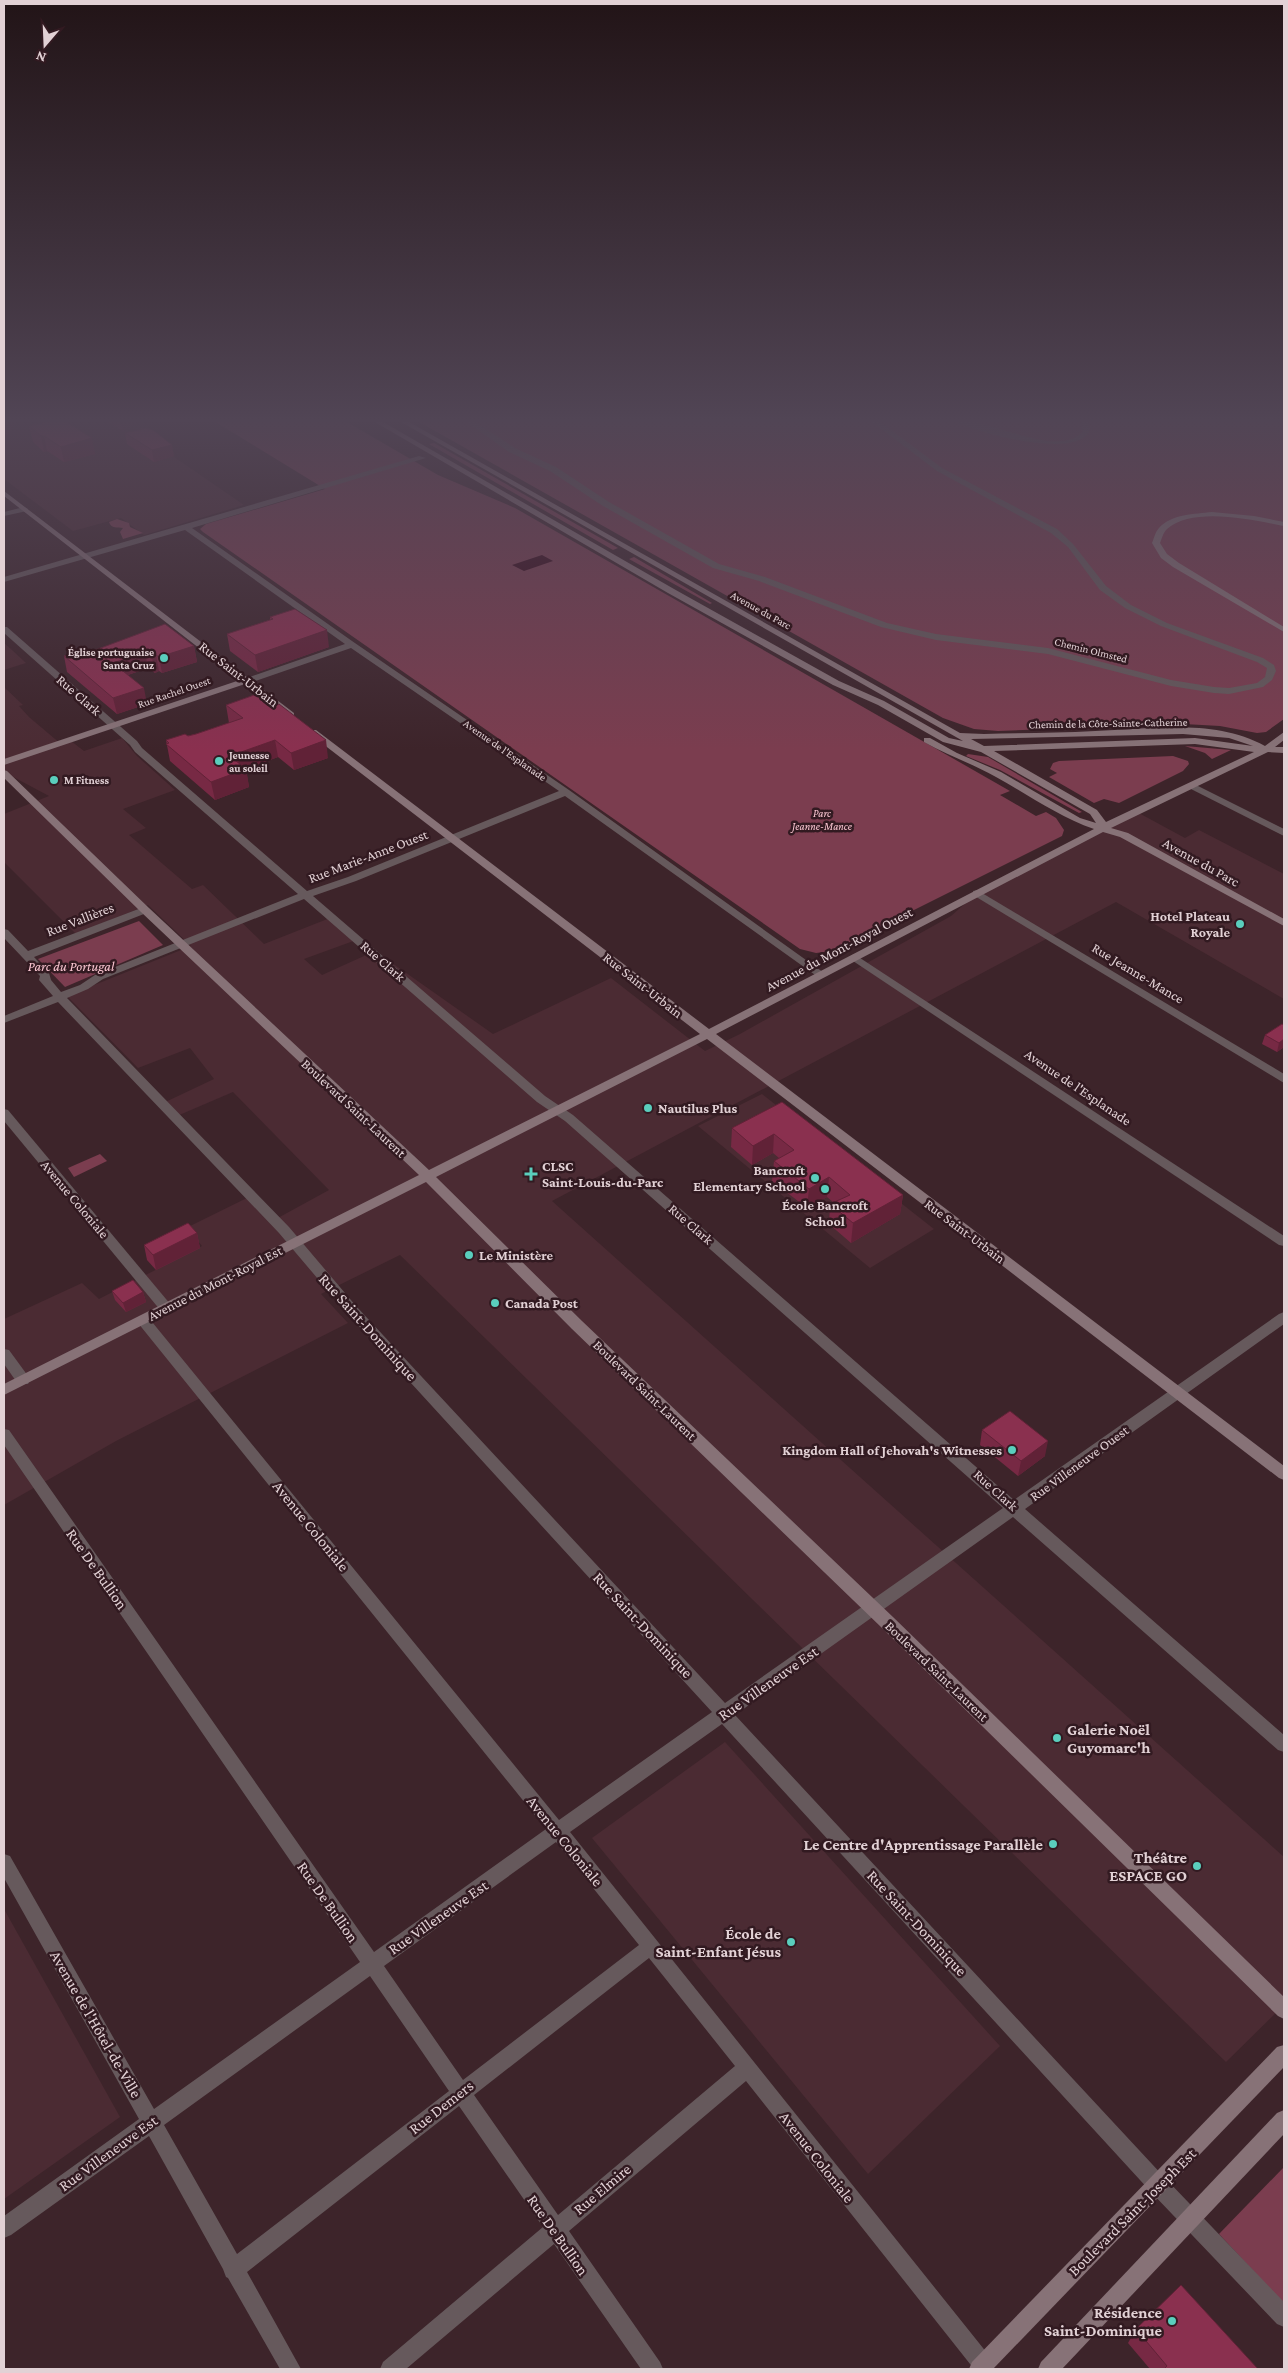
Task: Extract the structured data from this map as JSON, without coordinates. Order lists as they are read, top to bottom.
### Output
{
  "streets": {
    "main road": [
      "Avenue du Parc",
      "Rue Saint-Urbain",
      "Rue Rachel Ouest",
      "Chemin de la Côte-Sainte-Catherine",
      "Avenue du Mont-Royal Ouest",
      "Boulevard Saint-Laurent",
      "Avenue du Mont-Royal Est",
      "Boulevard Saint-Joseph Est"
    ],
    "street": [
      "Chemin Olmsted",
      "Rue Clark",
      "Avenue de l'Esplanade",
      "Rue Marie-Anne Ouest",
      "Rue Vallières",
      "Rue Jeanne-Mance",
      "Avenue Coloniale",
      "Rue Saint-Dominique",
      "Rue Villeneuve Ouest",
      "Rue De Bullion",
      "Rue Villeneuve Est",
      "Avenue de l'Hôtel-de-Ville",
      "Rue Demers",
      "Rue Elmire"
    ]
  },
  "crossings": [
    ["Avenue du Parc", "Chemin de la Côte-Sainte-Catherine"],
    ["Avenue du Parc", "Avenue du Mont-Royal Ouest"],
    ["Rue Saint-Urbain", "Rue Rachel Ouest"],
    ["Rue Saint-Urbain", "Rue Marie-Anne Ouest"],
    ["Rue Saint-Urbain", "Avenue du Mont-Royal Ouest"],
    ["Rue Saint-Urbain", "Rue Villeneuve Ouest"],
    ["Rue Rachel Ouest", "Rue Clark"],
    ["Rue Rachel Ouest", "Avenue de l'Esplanade"],
    ["Rue Clark", "Rue Marie-Anne Ouest"],
    ["Rue Clark", "Avenue du Mont-Royal Ouest"],
    ["Rue Clark", "Rue Villeneuve Ouest"],
    ["Chemin de la Côte-Sainte-Catherine", "Avenue du Mont-Royal Ouest"],
    ["Avenue de l'Esplanade", "Rue Marie-Anne Ouest"],
    ["Avenue de l'Esplanade", "Avenue du Mont-Royal Ouest"],
    ["Rue Marie-Anne Ouest", "Boulevard Saint-Laurent"],
    ["Rue Marie-Anne Ouest", "Rue Saint-Dominique"],
    ["Rue Vallières", "Boulevard Saint-Laurent"],
    ["Rue Vallières", "Rue Saint-Dominique"],
    ["Avenue du Mont-Royal Ouest", "Rue Jeanne-Mance"],
    ["Avenue du Mont-Royal Ouest", "Boulevard Saint-Laurent"],
    ["Avenue du Mont-Royal Ouest", "Avenue du Mont-Royal Est"],
    ["Boulevard Saint-Laurent", "Avenue du Mont-Royal Est"],
    ["Boulevard Saint-Laurent", "Rue Villeneuve Ouest"],
    ["Boulevard Saint-Laurent", "Rue Villeneuve Est"],
    ["Avenue Coloniale", "Avenue du Mont-Royal Est"],
    ["Avenue Coloniale", "Rue Villeneuve Est"],
    ["Avenue Coloniale", "Rue Demers"],
    ["Avenue Coloniale", "Rue Elmire"],
    ["Avenue Coloniale", "Boulevard Saint-Joseph Est"],
    ["Avenue du Mont-Royal Est", "Rue Saint-Dominique"],
    ["Rue Saint-Dominique", "Rue Villeneuve Est"],
    ["Rue Saint-Dominique", "Boulevard Saint-Joseph Est"],
    ["Rue Villeneuve Ouest", "Rue Villeneuve Est"],
    ["Rue De Bullion", "Rue Villeneuve Est"],
    ["Rue De Bullion", "Rue Demers"],
    ["Rue De Bullion", "Rue Elmire"],
    ["Rue Villeneuve Est", "Avenue de l'Hôtel-de-Ville"],
    ["Avenue de l'Hôtel-de-Ville", "Rue Demers"]
  ],
  "parks": ["Parc Jeanne-Mance", "Parc du Portugal"],
  "places": {
    "other": [
      "Église portuguaise Santa Cruz",
      "Jeunesse au soleil",
      "M Fitness",
      "Hotel Plateau Royale",
      "Nautilus Plus",
      "Bancroft Elementary School",
      "École Bancroft School",
      "Le Ministère",
      "Canada Post",
      "Kingdom Hall of Jehovah's Witnesses",
      "Galerie Noël Guyomarc'h",
      "Le Centre d'Apprentissage Parallèle",
      "Théâtre ESPACE GO",
      "École de Saint-Enfant Jésus",
      "Résidence Saint-Dominique"
    ],
    "health": ["CLSC Saint-Louis-du-Parc"]
  },
  "north": "bottom"
}
